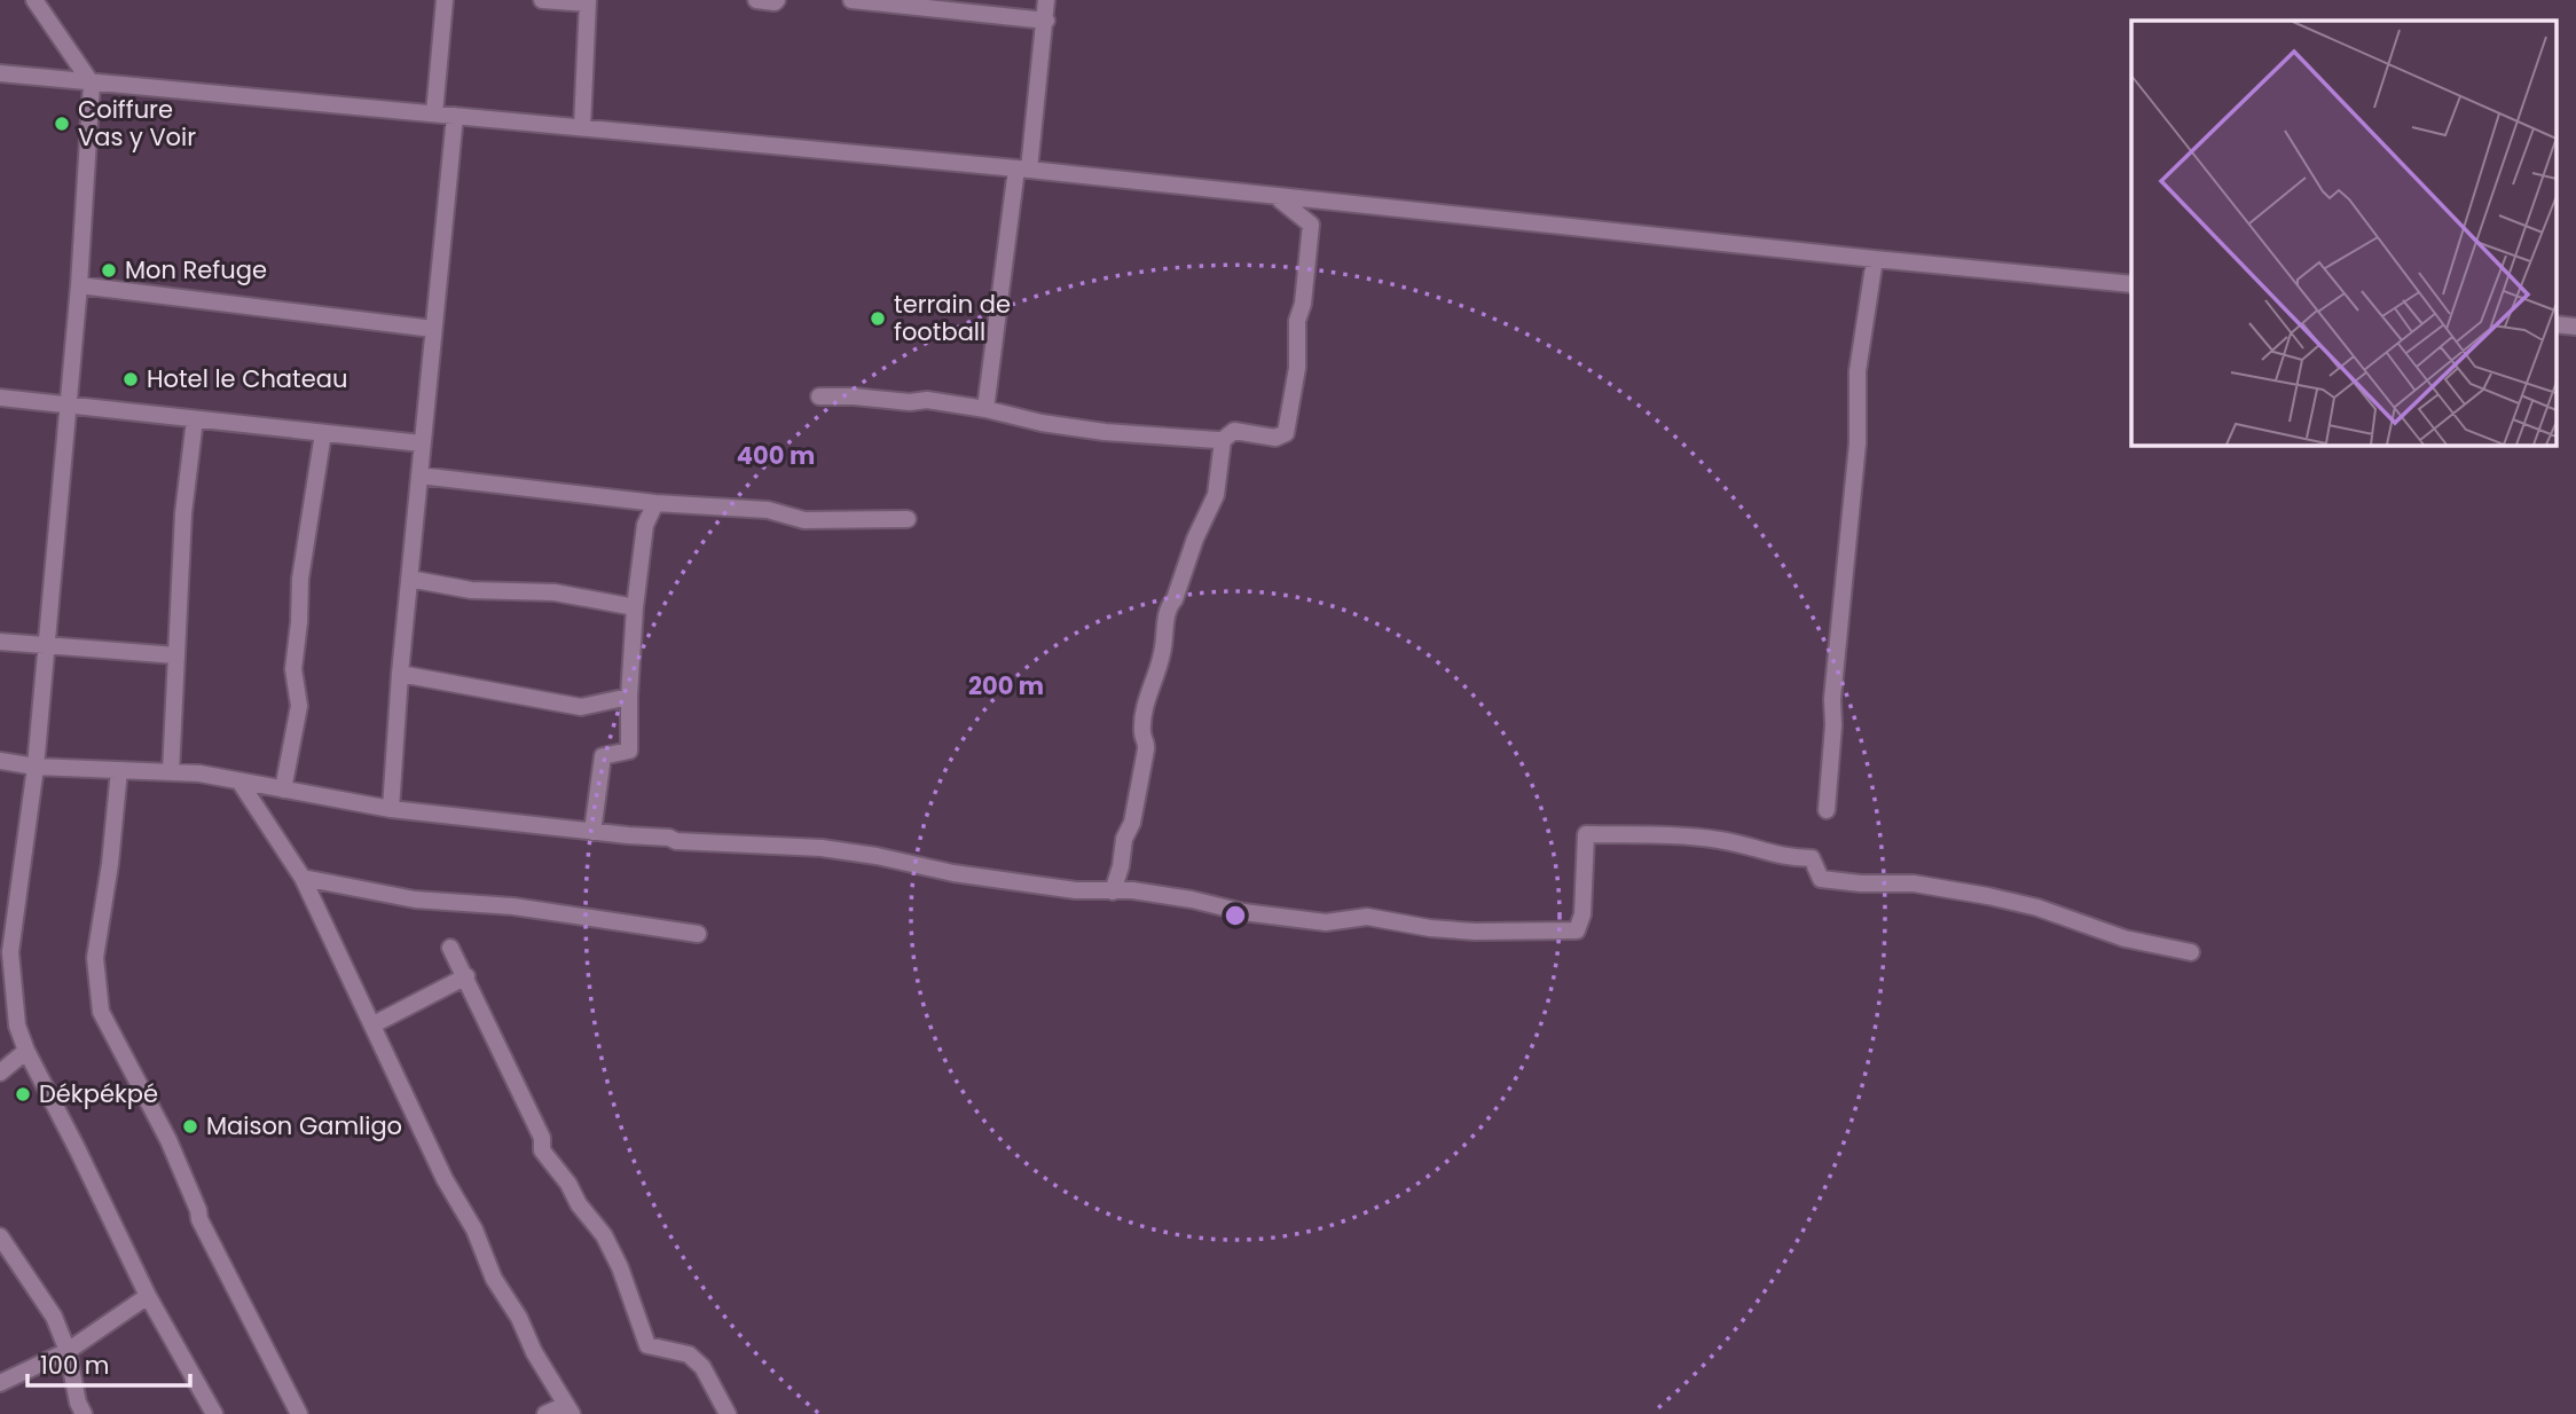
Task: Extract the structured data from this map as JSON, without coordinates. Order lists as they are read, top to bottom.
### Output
{
  "places": [
    "Coiffure Vas y Voir",
    "Mon Refuge",
    "terrain de football",
    "Hotel le Chateau",
    "Dékpékpé",
    "Maison Gamligo"
  ],
  "scale_bar": "100 m",
  "rings": ["400 m", "200 m"]
}
